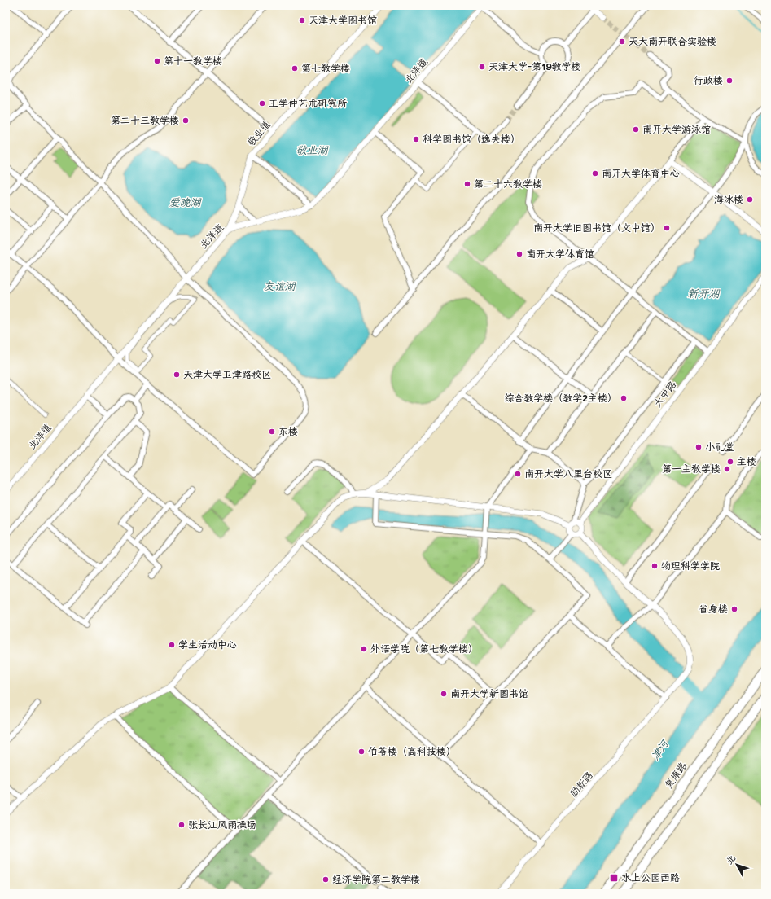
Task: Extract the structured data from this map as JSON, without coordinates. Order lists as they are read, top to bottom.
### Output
{
  "streets": {
    "highway": ["复康路"],
    "street": [
      "北洋道",
      "敬业道",
      "大中路",
      "励耘路"
    ]
  },
  "crossings": [
    ["北洋道", "敬业道"]
  ],
  "water": [
    "敬业湖",
    "爱晚湖",
    "友谊湖",
    "新开湖",
    "津河"
  ],
  "places": {
    "other": [
      "天津大学图书馆",
      "天大南开联合实验楼",
      "第十一教学楼",
      "天津大学-第19教学楼",
      "第七教学楼",
      "行政楼",
      "王学仲艺术研究所",
      "第二十三教学楼",
      "南开大学游泳馆",
      "科学图书馆（逸夫楼）",
      "南开大学体育中心",
      "第二十六教学楼",
      "海冰楼",
      "南开大学旧图书馆（文中馆）",
      "南开大学体育馆",
      "天津大学卫津路校区",
      "综合教学楼（教学2主楼）",
      "东楼",
      "小礼堂",
      "主楼",
      "第一主教学楼",
      "南开大学八里台校区",
      "物理科学学院",
      "省身楼",
      "学生活动中心",
      "外语学院（第七教学楼）",
      "南开大学新图书馆",
      "伯苓楼（高科技楼）",
      "张长江风雨操场",
      "经济学院第二教学楼"
    ],
    "transit": ["水上公园西路"]
  },
  "north": "top left"
}
